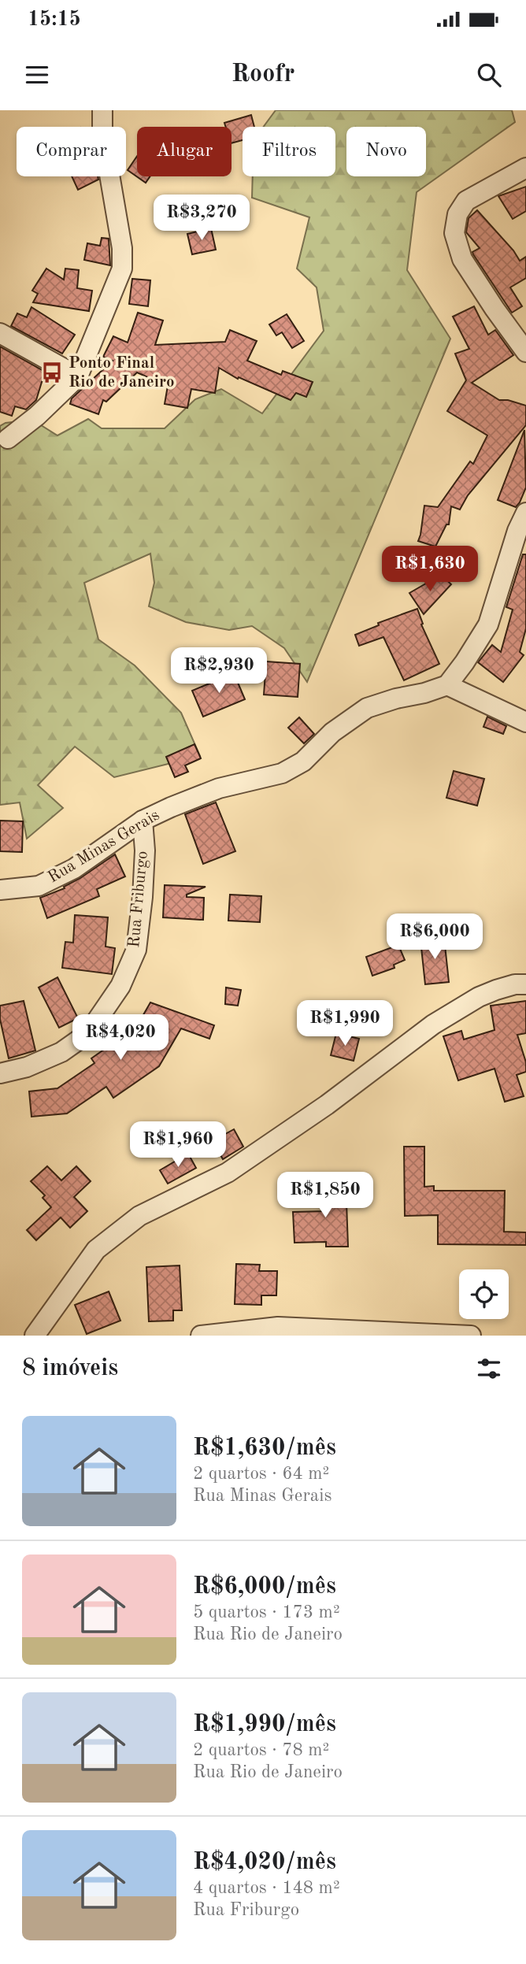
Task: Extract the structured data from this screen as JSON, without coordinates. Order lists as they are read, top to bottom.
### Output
{
  "streets": {
    "street": ["Rua Minas Gerais", "Rua Friburgo"]
  },
  "crossings": [
    ["Rua Minas Gerais", "Rua Friburgo"]
  ],
  "places": {
    "bus stop": ["Ponto Final Rio de Janeiro"]
  },
  "page": {
    "status": "15:15",
    "header": "Roofr",
    "chip": [
      "Comprar",
      "Alugar",
      "Filtros",
      "Novo"
    ],
    "price": [
      "R$3,270",
      "R$1,630",
      "R$2,930",
      "R$6,000",
      "R$1,990",
      "R$4,020",
      "R$1,960",
      "R$1,850"
    ],
    "heading": "8 imóveis",
    "list": [
      {
        "name": "R$1,630/mês",
        "note": "2 quartos · 64 m² · Rua Minas Gerais"
      },
      {
        "name": "R$6,000/mês",
        "note": "5 quartos · 173 m² · Rua Rio de Janeiro"
      },
      {
        "name": "R$1,990/mês",
        "note": "2 quartos · 78 m² · Rua Rio de Janeiro"
      },
      {
        "name": "R$4,020/mês",
        "note": "4 quartos · 148 m² · Rua Friburgo"
      }
    ]
  }
}
